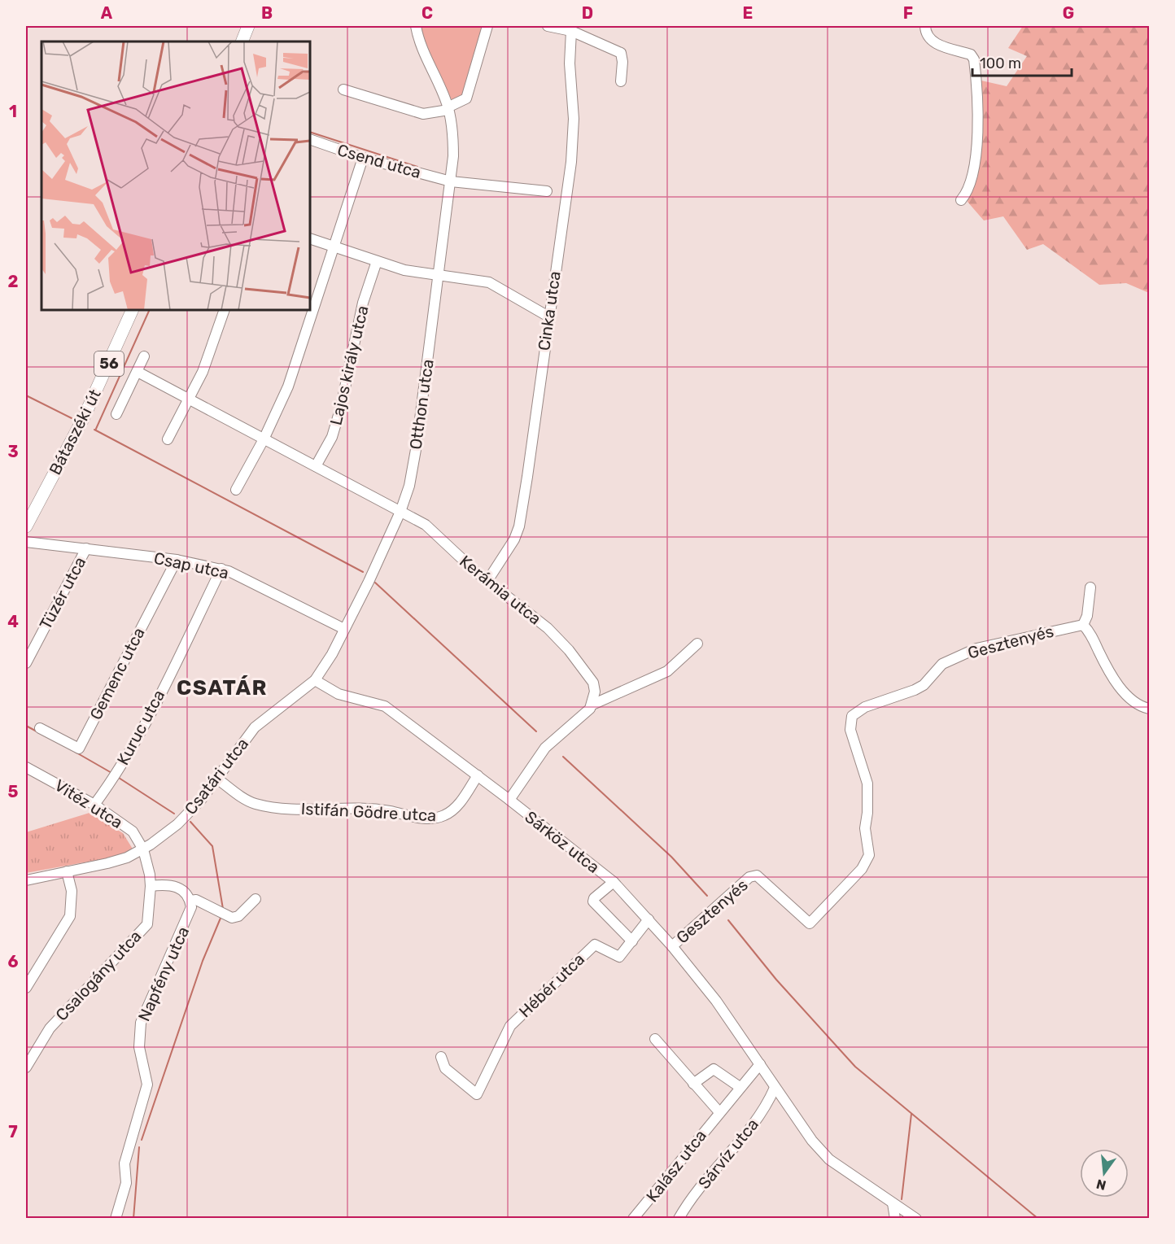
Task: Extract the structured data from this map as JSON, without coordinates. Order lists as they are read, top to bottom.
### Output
{
  "streets": {
    "main road": ["56", "Bátaszéki út"],
    "street": [
      "Csend utca",
      "Cinka utca",
      "Lajos király utca",
      "Otthon utca",
      "Csap utca",
      "Kerámia utca",
      "Tüzér utca",
      "Gesztenyés",
      "Gemenc utca",
      "Kuruc utca",
      "Csatári utca",
      "Vitéz utca",
      "Istifán Gödre utca",
      "Sárköz utca",
      "Napfény utca",
      "Csalogány utca",
      "Hébér utca",
      "Sárvíz utca",
      "Kalász utca"
    ]
  },
  "crossings": [
    ["Csend utca", "Otthon utca"],
    ["Cinka utca", "Kerámia utca"],
    ["Lajos király utca", "Kerámia utca"],
    ["Otthon utca", "Csap utca"],
    ["Otthon utca", "Kerámia utca"],
    ["Otthon utca", "Csatári utca"],
    ["Otthon utca", "Sárköz utca"],
    ["Csap utca", "Tüzér utca"],
    ["Csap utca", "Gemenc utca"],
    ["Csap utca", "Kuruc utca"],
    ["Gesztenyés", "Sárköz utca"],
    ["Kuruc utca", "Vitéz utca"],
    ["Csatári utca", "Vitéz utca"],
    ["Csatári utca", "Istifán Gödre utca"],
    ["Csatári utca", "Sárköz utca"],
    ["Csatári utca", "Csalogány utca"],
    ["Vitéz utca", "Csalogány utca"],
    ["Istifán Gödre utca", "Sárköz utca"],
    ["Sárköz utca", "Hébér utca"],
    ["Sárköz utca", "Sárvíz utca"],
    ["Sárköz utca", "Kalász utca"]
  ],
  "districts": ["CSATÁR"],
  "scale_bar": "100 m",
  "north": "bottom",
  "grid": {
    "columns": [
      "A",
      "B",
      "C",
      "D",
      "E",
      "F",
      "G"
    ],
    "rows": [
      "1",
      "2",
      "3",
      "4",
      "5",
      "6",
      "7"
    ]
  }
}
